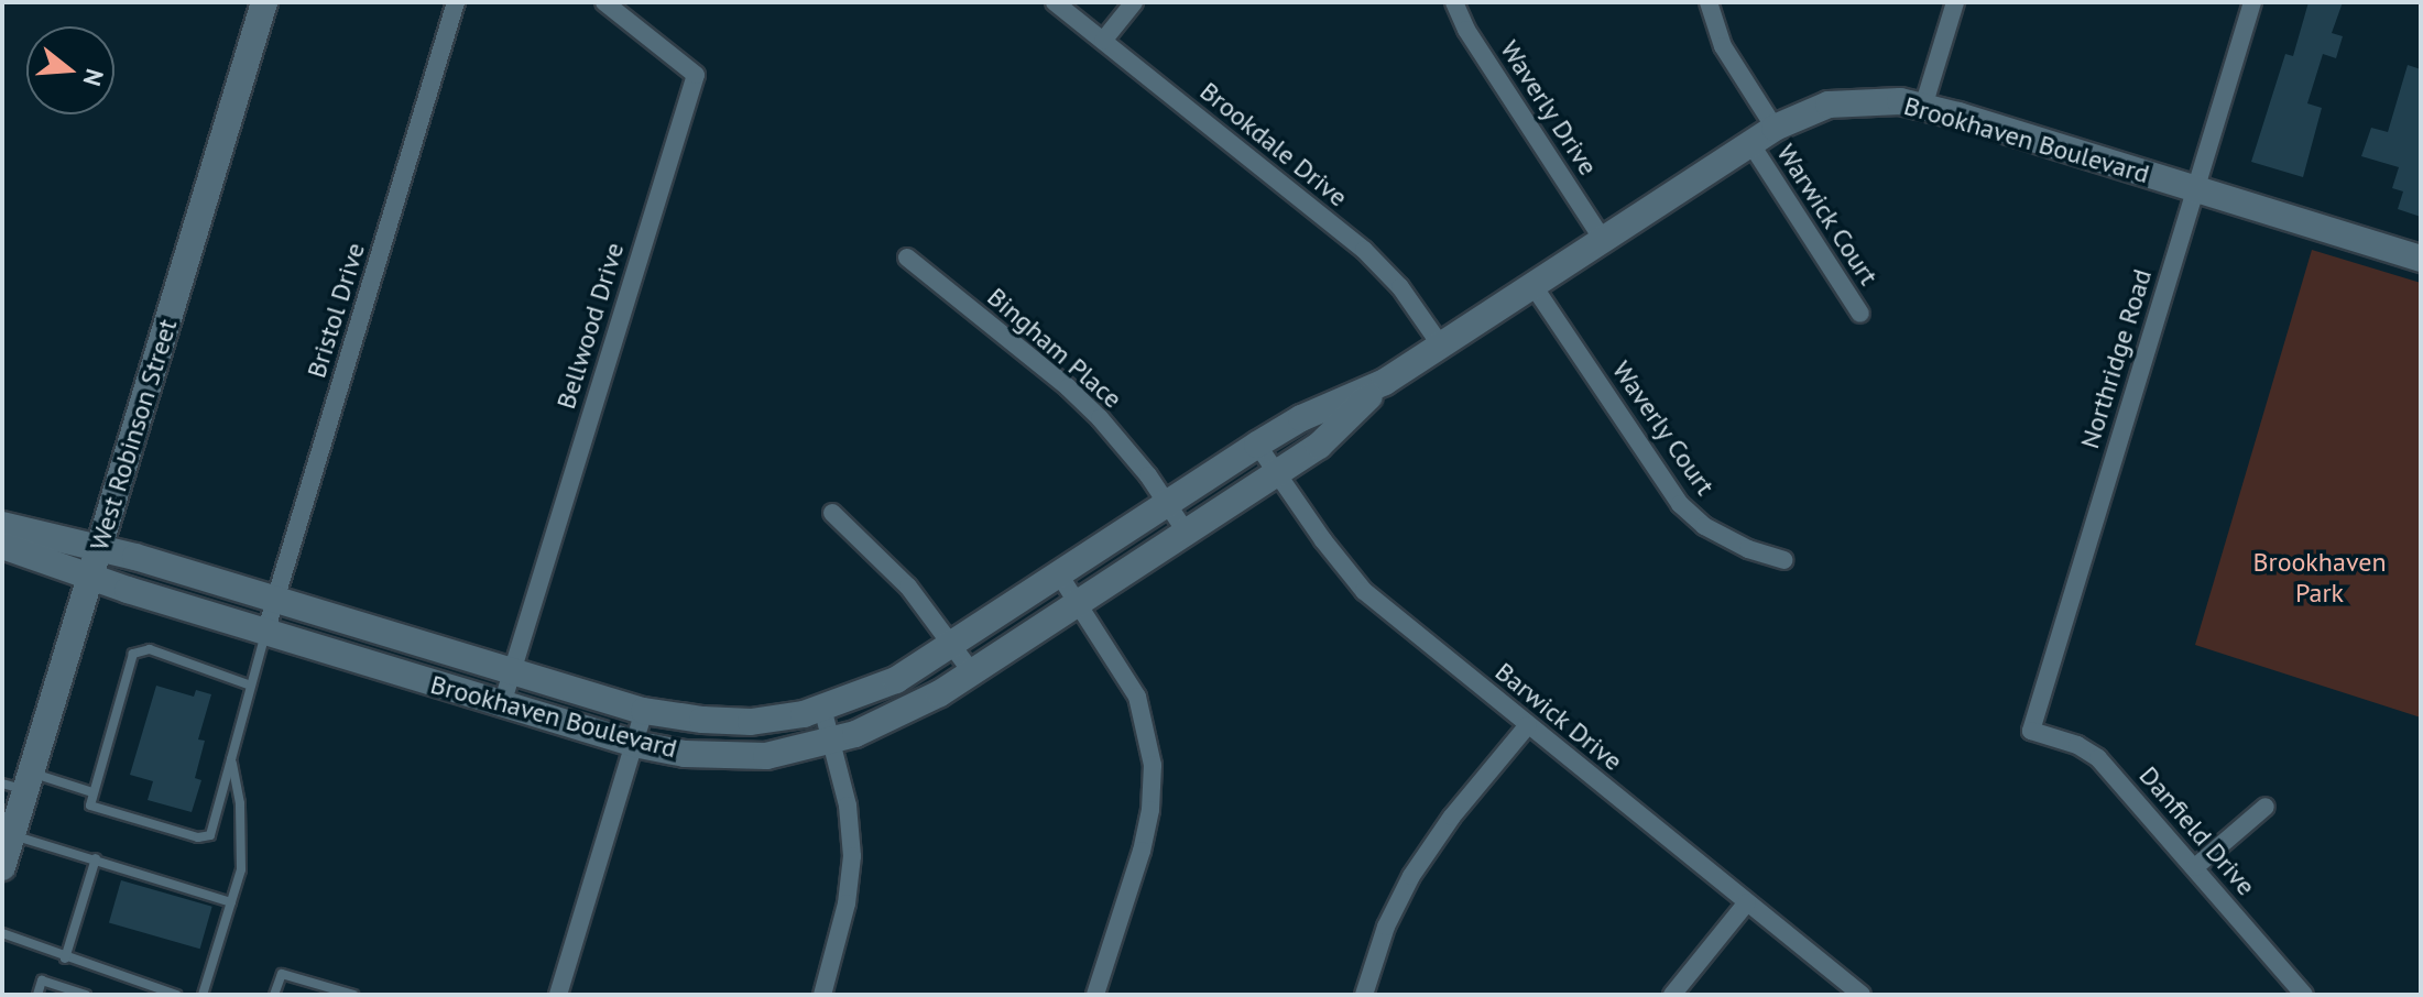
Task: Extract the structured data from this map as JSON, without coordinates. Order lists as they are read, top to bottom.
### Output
{
  "streets": {
    "street": [
      "Waverly Drive",
      "Brookhaven Boulevard",
      "Brookdale Drive",
      "Warwick Court",
      "Bristol Drive",
      "Bellwood Drive",
      "Bingham Place",
      "Northridge Road",
      "Waverly Court",
      "West Robinson Street",
      "Barwick Drive",
      "Danfield Drive"
    ]
  },
  "crossings": [
    ["Waverly Drive", "Brookhaven Boulevard"],
    ["Brookhaven Boulevard", "Brookdale Drive"],
    ["Brookhaven Boulevard", "Warwick Court"],
    ["Brookhaven Boulevard", "Bristol Drive"],
    ["Brookhaven Boulevard", "Bellwood Drive"],
    ["Brookhaven Boulevard", "Bingham Place"],
    ["Brookhaven Boulevard", "Northridge Road"],
    ["Brookhaven Boulevard", "Waverly Court"],
    ["Brookhaven Boulevard", "West Robinson Street"],
    ["Brookhaven Boulevard", "Barwick Drive"],
    ["Northridge Road", "Danfield Drive"]
  ],
  "parks": ["Brookhaven Park"],
  "north": "right"
}
